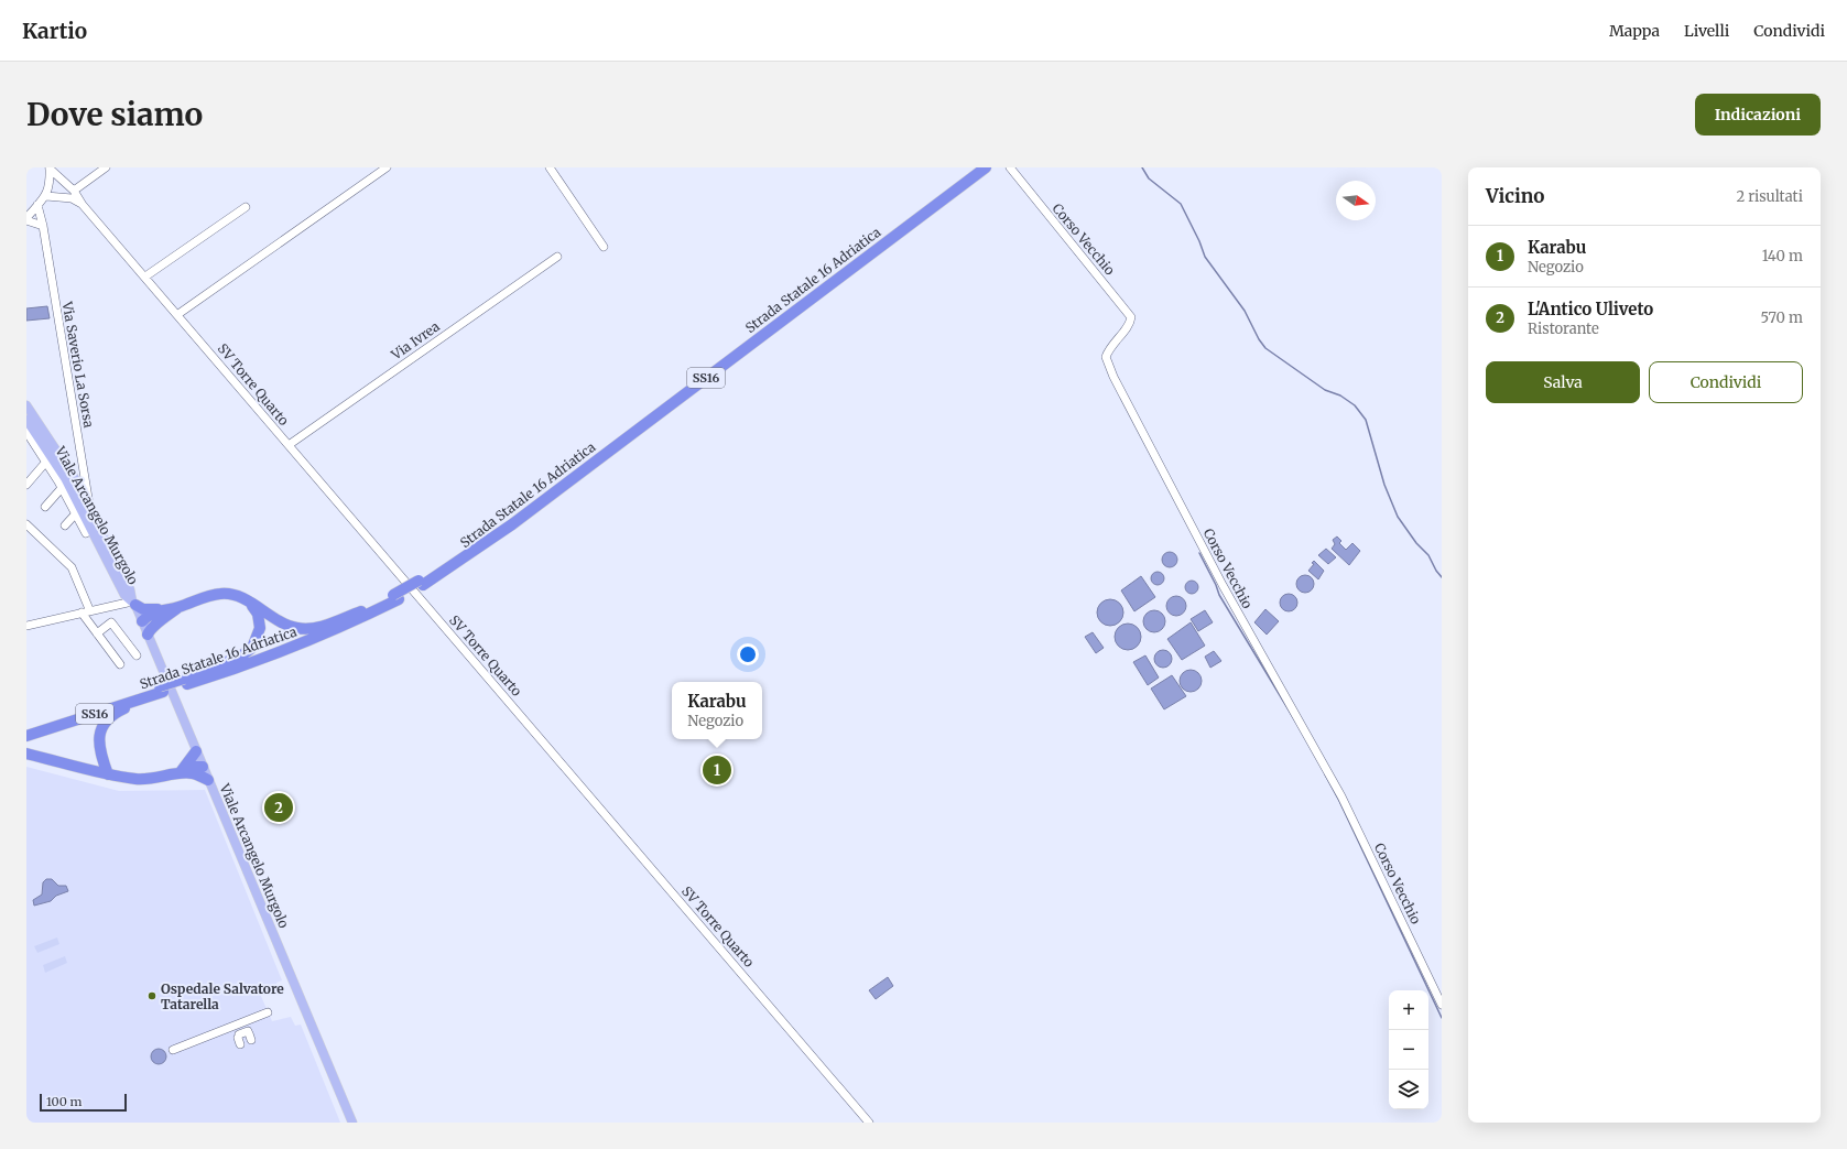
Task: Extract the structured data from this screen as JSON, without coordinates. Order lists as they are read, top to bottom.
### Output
{
  "streets": {
    "highway": ["Strada Statale 16 Adriatica", "SS16"],
    "main road": ["Viale Arcangelo Murgolo"],
    "street": [
      "Corso Vecchio",
      "Via Ivrea",
      "Via Saverio La Sorsa",
      "SV Torre Quarto"
    ]
  },
  "crossings": [
    ["Via Ivrea", "SV Torre Quarto"],
    ["Via Saverio La Sorsa", "Viale Arcangelo Murgolo"]
  ],
  "places": ["Ospedale Salvatore Tatarella"],
  "scale_bar": "100 m",
  "north": "right",
  "page": {
    "header": "Kartio",
    "nav": ["Mappa", "Livelli", "Condividi"],
    "buttons": [
      "Indicazioni",
      ["Salva", "Condividi"]
    ],
    "title": "Dove siamo",
    "heading": ["Vicino", "2 risultati"],
    "list": [
      {
        "mark": "1",
        "name": "Karabu",
        "note": "Negozio",
        "value": "140 m"
      },
      {
        "mark": "2",
        "name": "L'Antico Uliveto",
        "note": "Ristorante",
        "value": "570 m"
      }
    ],
    "popup": ["Karabu", "Negozio"],
    "pins": ["1", "2"],
    "map_buttons": ["+", "−"],
    "scale": "100 m"
  }
}
